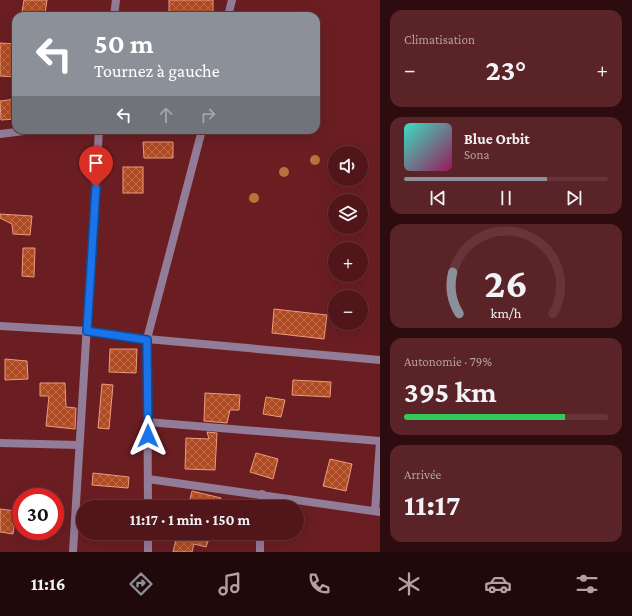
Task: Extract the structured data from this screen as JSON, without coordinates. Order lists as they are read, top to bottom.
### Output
{
  "page": {
    "tile": [
      "Climatisation",
      ["Autonomie · 79%", "395 km"],
      ["Arrivée", "11:17"]
    ],
    "turn": ["50 m", "Tournez à gauche"],
    "heat": ["−", "23°", "+"],
    "song": ["Blue Orbit", "Sona"],
    "map_buttons": ["+", "−"],
    "limit": "30",
    "trip": "11:17 · 1 min · 150 m",
    "tabs": "11:16",
    "gauge": ["26", "km/h"]
  }
}
